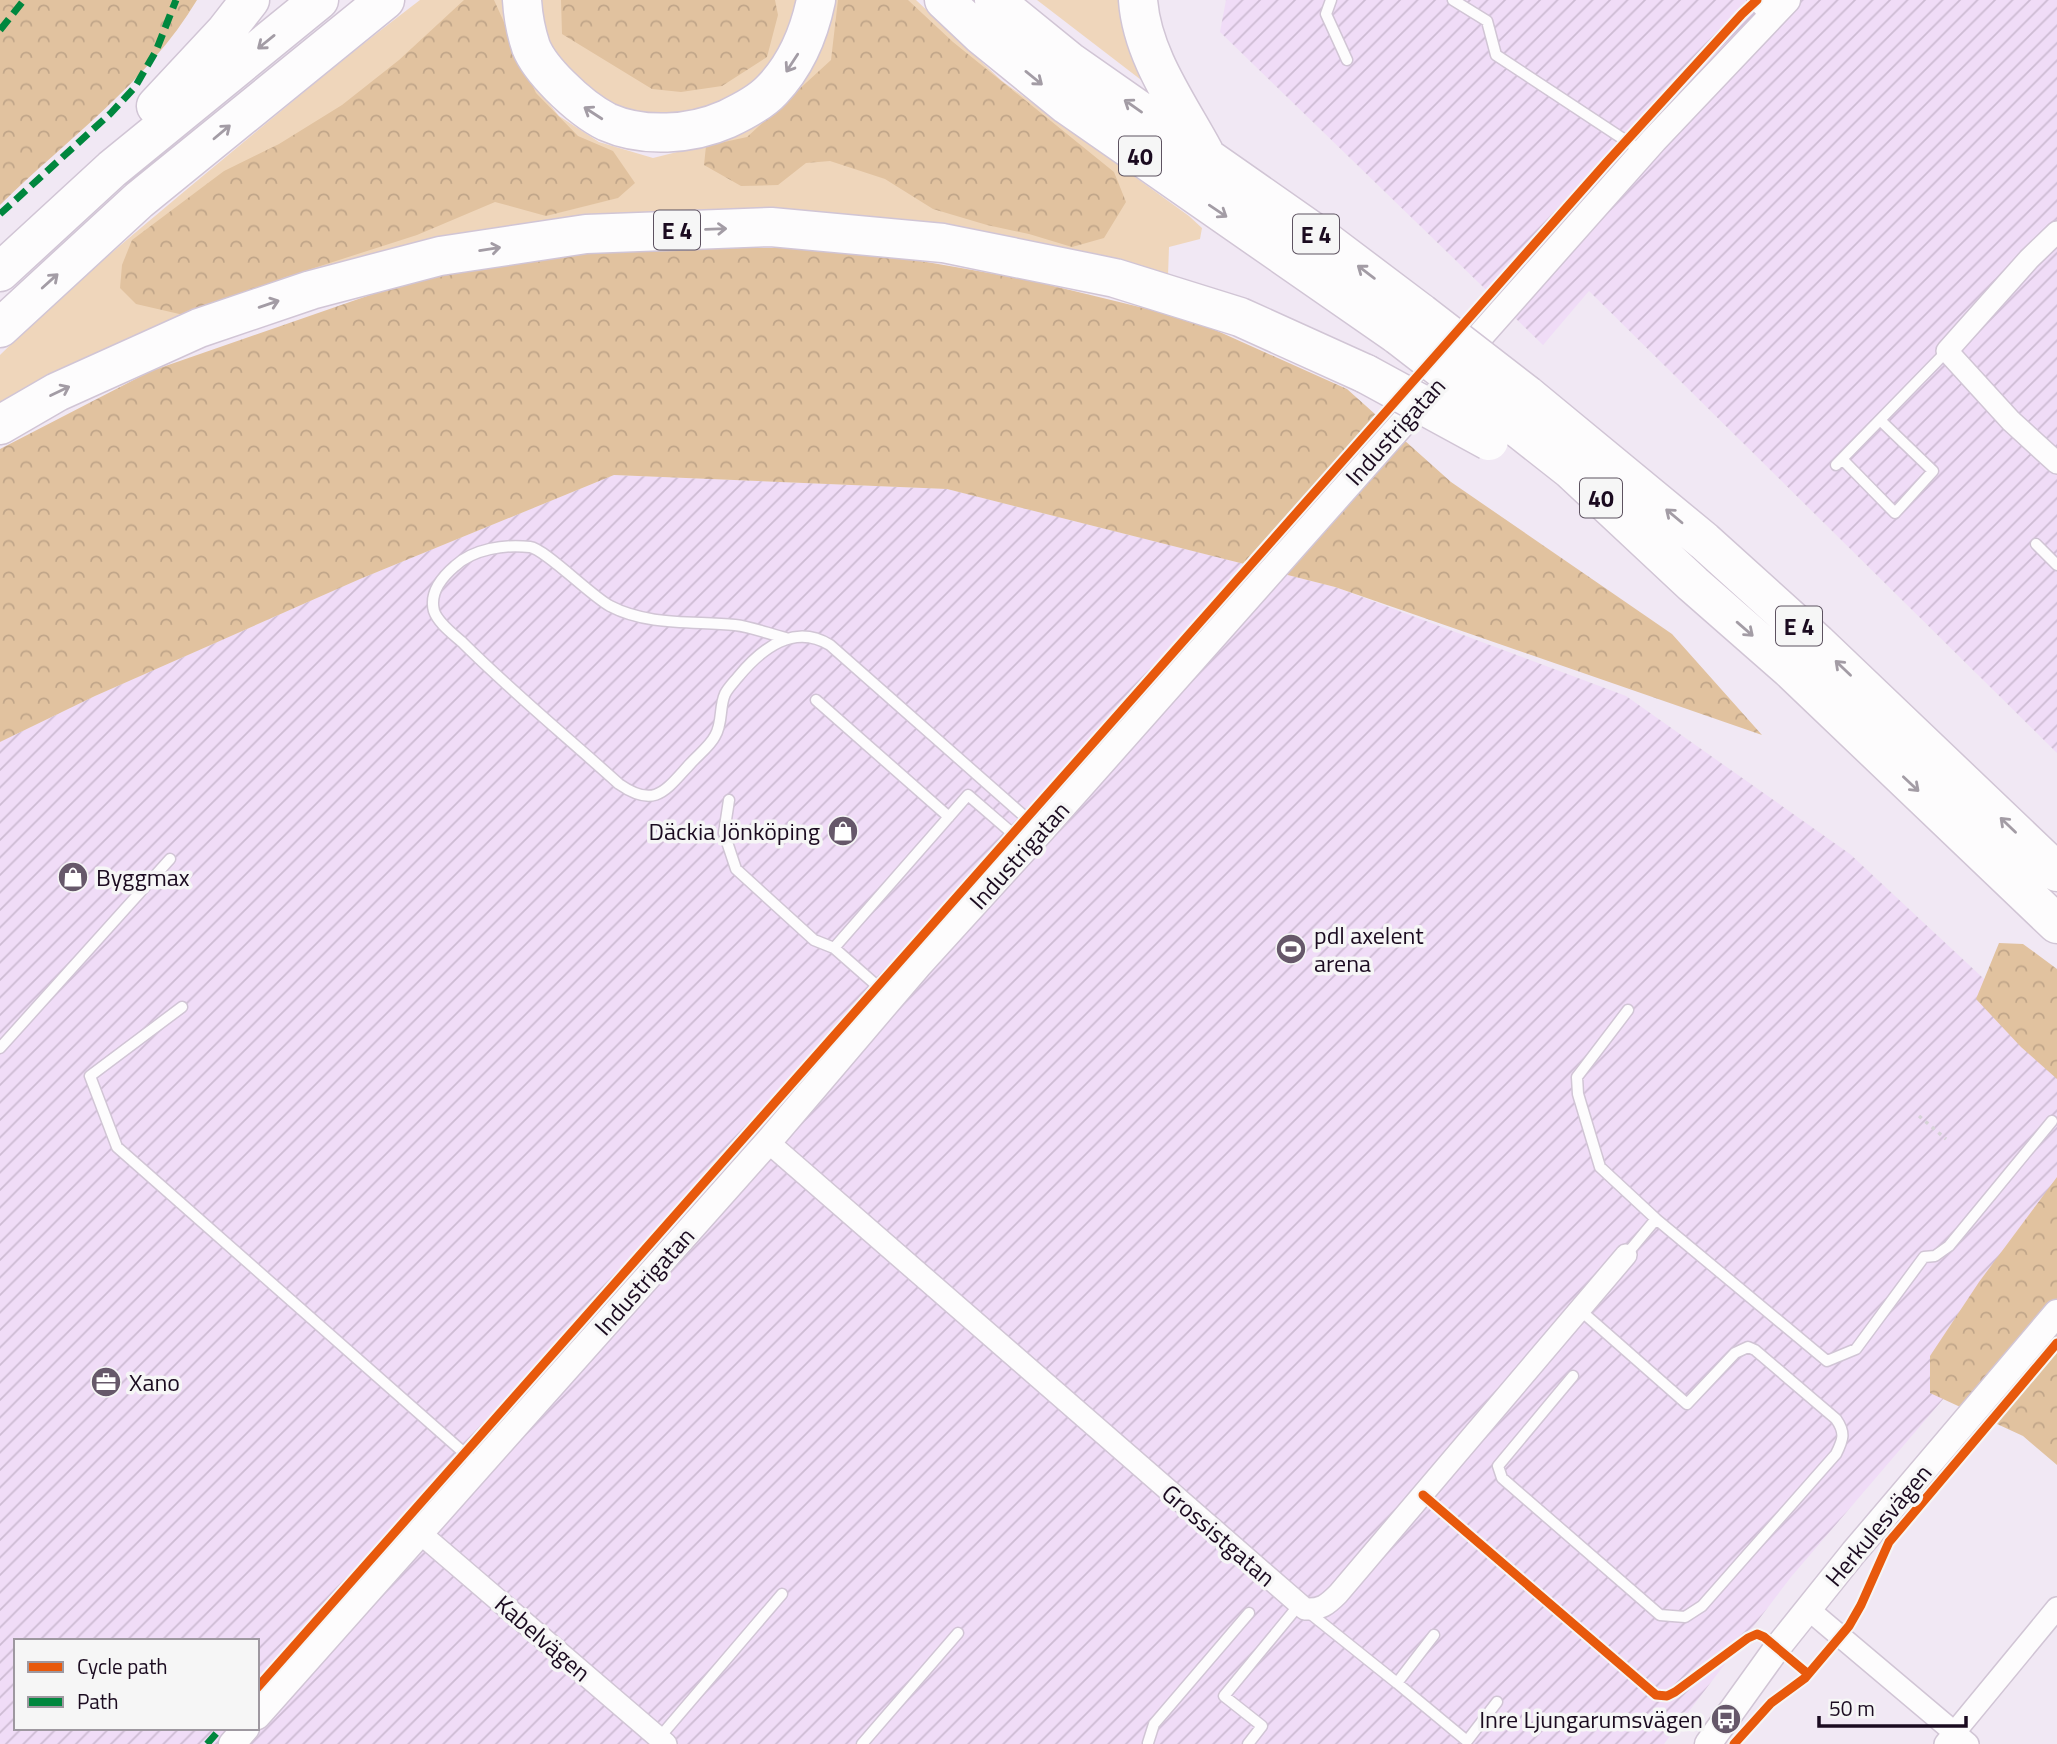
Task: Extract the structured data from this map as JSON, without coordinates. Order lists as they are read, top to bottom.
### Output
{
  "streets": {
    "highway": ["40", "E 4"],
    "street": [
      "Industrigatan",
      "Herkulesvägen",
      "Grossistgatan",
      "Kabelvägen"
    ]
  },
  "crossings": [
    ["40", "E 4"],
    ["Industrigatan", "Grossistgatan"],
    ["Industrigatan", "Kabelvägen"]
  ],
  "places": {
    "shop": ["Däckia Jönköping", "Byggmax"],
    "sports": ["pdl axelent arena"],
    "office": ["Xano"],
    "bus stop": ["Inre Ljungarumsvägen"]
  },
  "legend": ["Cycle path", "Path"],
  "scale_bar": "50 m"
}
